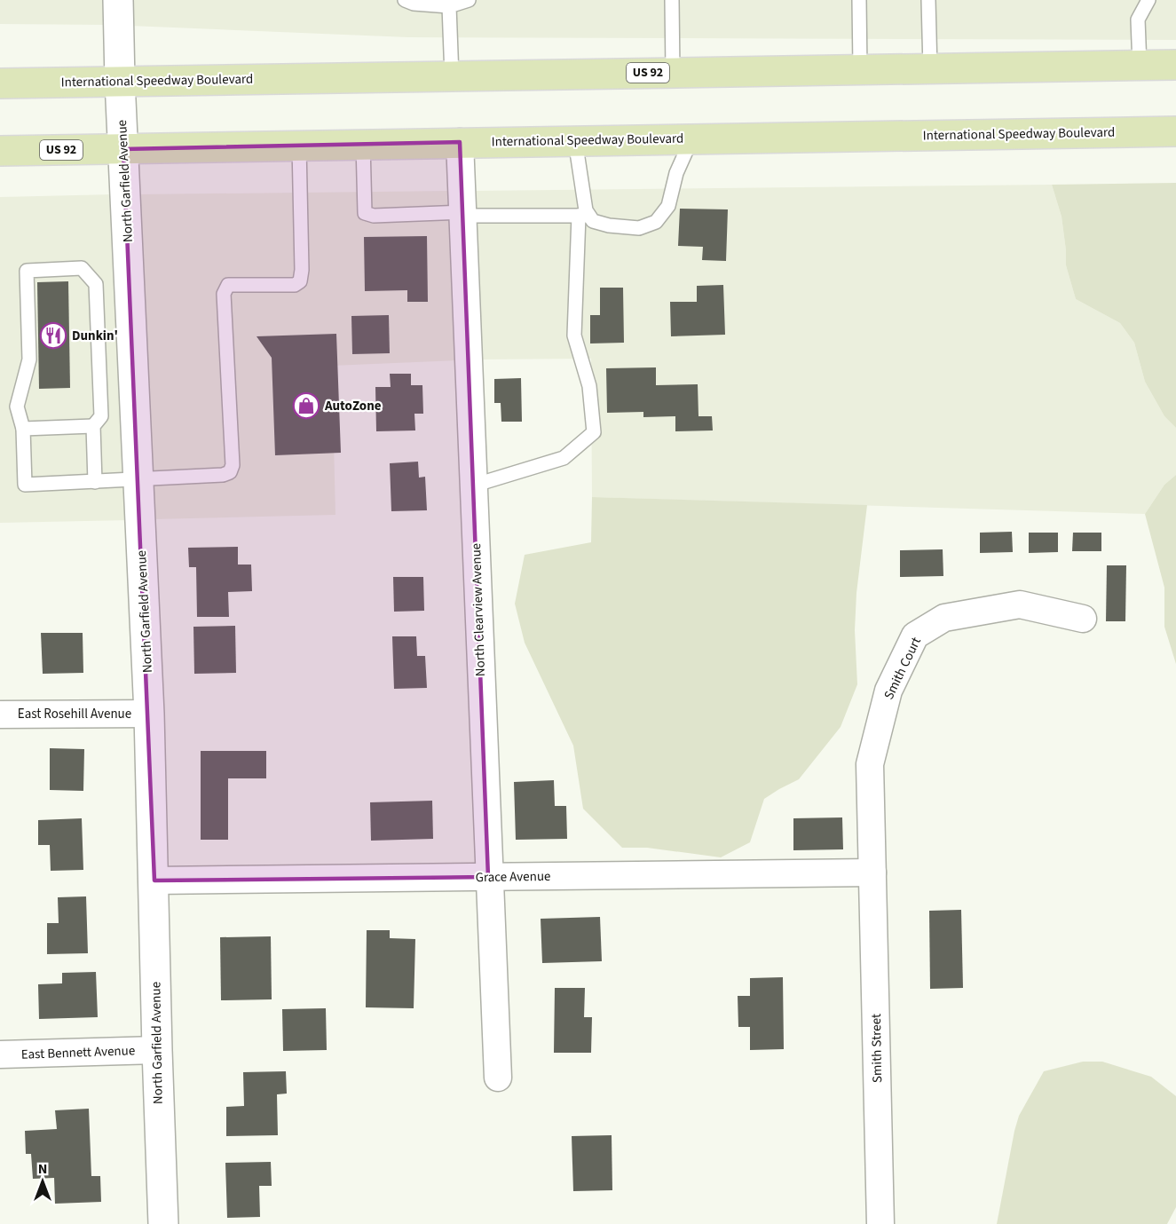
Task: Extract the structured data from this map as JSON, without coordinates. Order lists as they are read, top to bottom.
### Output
{
  "streets": {
    "main road": ["US 92", "International Speedway Boulevard"],
    "street": [
      "North Garfield Avenue",
      "North Clearview Avenue",
      "Smith Court",
      "East Rosehill Avenue",
      "Grace Avenue",
      "Smith Street",
      "East Bennett Avenue"
    ]
  },
  "crossings": [
    ["International Speedway Boulevard", "North Garfield Avenue"],
    ["International Speedway Boulevard", "North Clearview Avenue"],
    ["North Garfield Avenue", "East Rosehill Avenue"],
    ["North Garfield Avenue", "Grace Avenue"],
    ["North Garfield Avenue", "East Bennett Avenue"],
    ["North Clearview Avenue", "Grace Avenue"],
    ["Smith Court", "Grace Avenue"],
    ["Smith Court", "Smith Street"],
    ["Grace Avenue", "Smith Street"]
  ],
  "places": {
    "restaurant": ["Dunkin'"],
    "shop": ["AutoZone"]
  },
  "north": "top"
}
